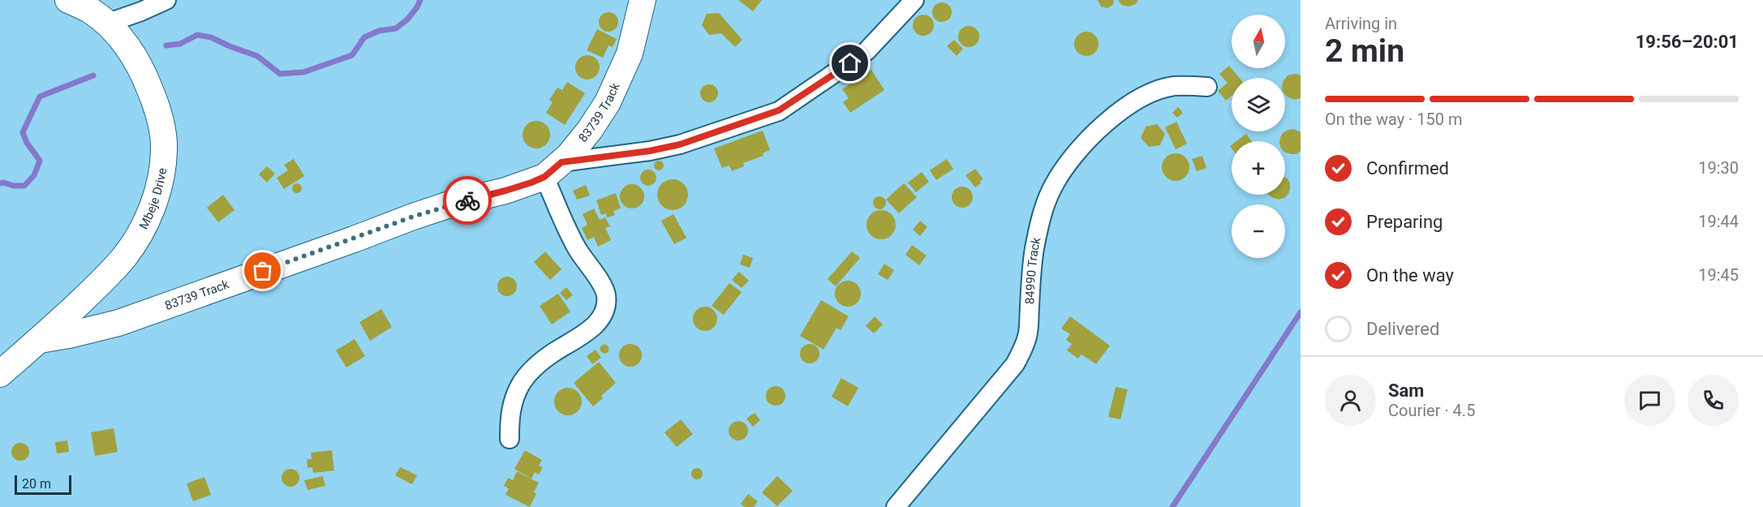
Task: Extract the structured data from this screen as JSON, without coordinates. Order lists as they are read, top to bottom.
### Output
{
  "streets": {
    "street": ["83739 Track", "Mbeje Drive", "84990 Track"]
  },
  "crossings": [
    ["83739 Track", "Mbeje Drive"]
  ],
  "scale_bar": "20 m",
  "north": "top",
  "page": {
    "heading": ["2 min", "Arriving in", "19:56–20:01"],
    "panel": ["Sam", "Courier · 4.5"],
    "map_buttons": ["+", "−"],
    "bar": "On the way · 150 m",
    "list": [
      ["Confirmed", "19:30"],
      ["Preparing", "19:44"],
      ["On the way", "19:45"],
      "Delivered"
    ],
    "scale": "20 m"
  }
}
